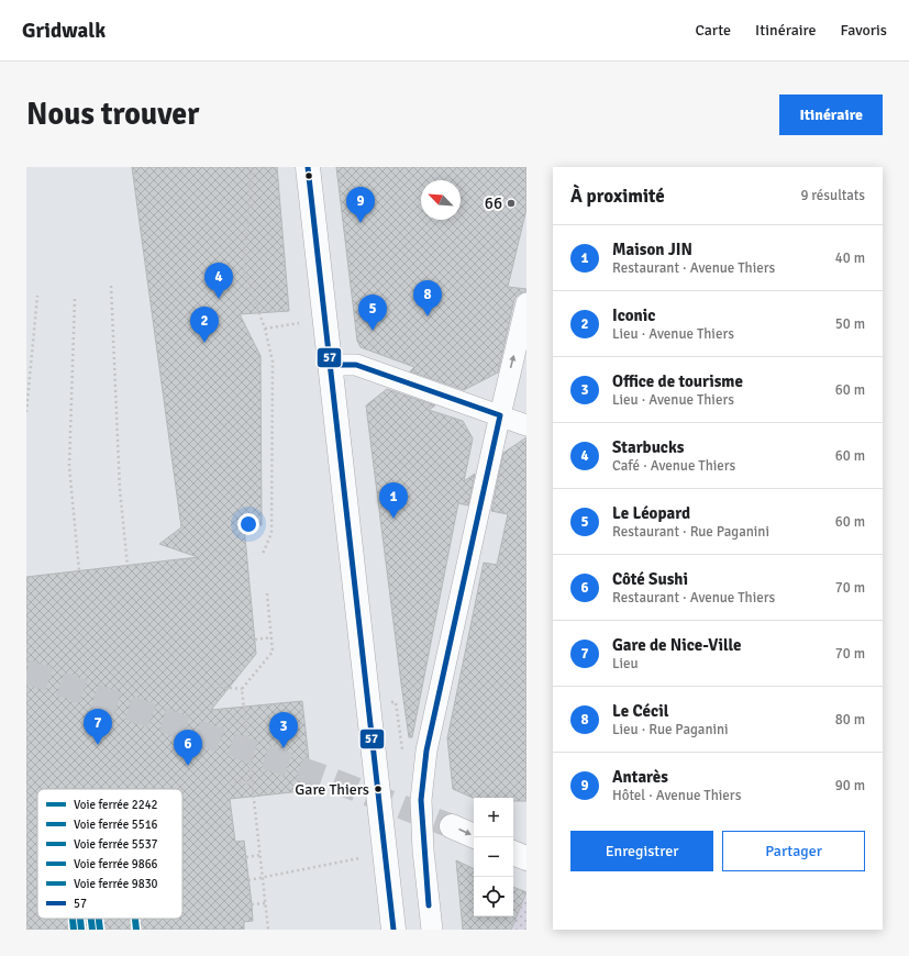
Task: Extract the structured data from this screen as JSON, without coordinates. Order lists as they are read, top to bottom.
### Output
{
  "places": ["66", "Gare Thiers"],
  "lines": [
    "transit line 57",
    "rail line 2242",
    "rail line 5516",
    "rail line 5537",
    "rail line 9866",
    "rail line 9830"
  ],
  "legend": [
    "Voie ferrée 2242",
    "Voie ferrée 5516",
    "Voie ferrée 5537",
    "Voie ferrée 9866",
    "Voie ferrée 9830",
    "57"
  ],
  "north": "top left",
  "page": {
    "header": "Gridwalk",
    "nav": ["Carte", "Itinéraire", "Favoris"],
    "buttons": [
      "Itinéraire",
      ["Enregistrer", "Partager"]
    ],
    "title": "Nous trouver",
    "heading": ["À proximité", "9 résultats"],
    "pins": [
      "9",
      "4",
      "8",
      "5",
      "2",
      "1",
      "7",
      "3",
      "6"
    ],
    "list": [
      {
        "mark": "1",
        "name": "Maison JIN",
        "note": "Restaurant · Avenue Thiers",
        "value": "40 m"
      },
      {
        "mark": "2",
        "name": "Iconic",
        "note": "Lieu · Avenue Thiers",
        "value": "50 m"
      },
      {
        "mark": "3",
        "name": "Office de tourisme",
        "note": "Lieu · Avenue Thiers",
        "value": "60 m"
      },
      {
        "mark": "4",
        "name": "Starbucks",
        "note": "Café · Avenue Thiers",
        "value": "60 m"
      },
      {
        "mark": "5",
        "name": "Le Léopard",
        "note": "Restaurant · Rue Paganini",
        "value": "60 m"
      },
      {
        "mark": "6",
        "name": "Côté Sushi",
        "note": "Restaurant · Avenue Thiers",
        "value": "70 m"
      },
      {
        "mark": "7",
        "name": "Gare de Nice-Ville",
        "note": "Lieu",
        "value": "70 m"
      },
      {
        "mark": "8",
        "name": "Le Cécil",
        "note": "Lieu · Rue Paganini",
        "value": "80 m"
      },
      {
        "mark": "9",
        "name": "Antarès",
        "note": "Hôtel · Avenue Thiers",
        "value": "90 m"
      }
    ],
    "map_buttons": ["+", "−"]
  }
}
